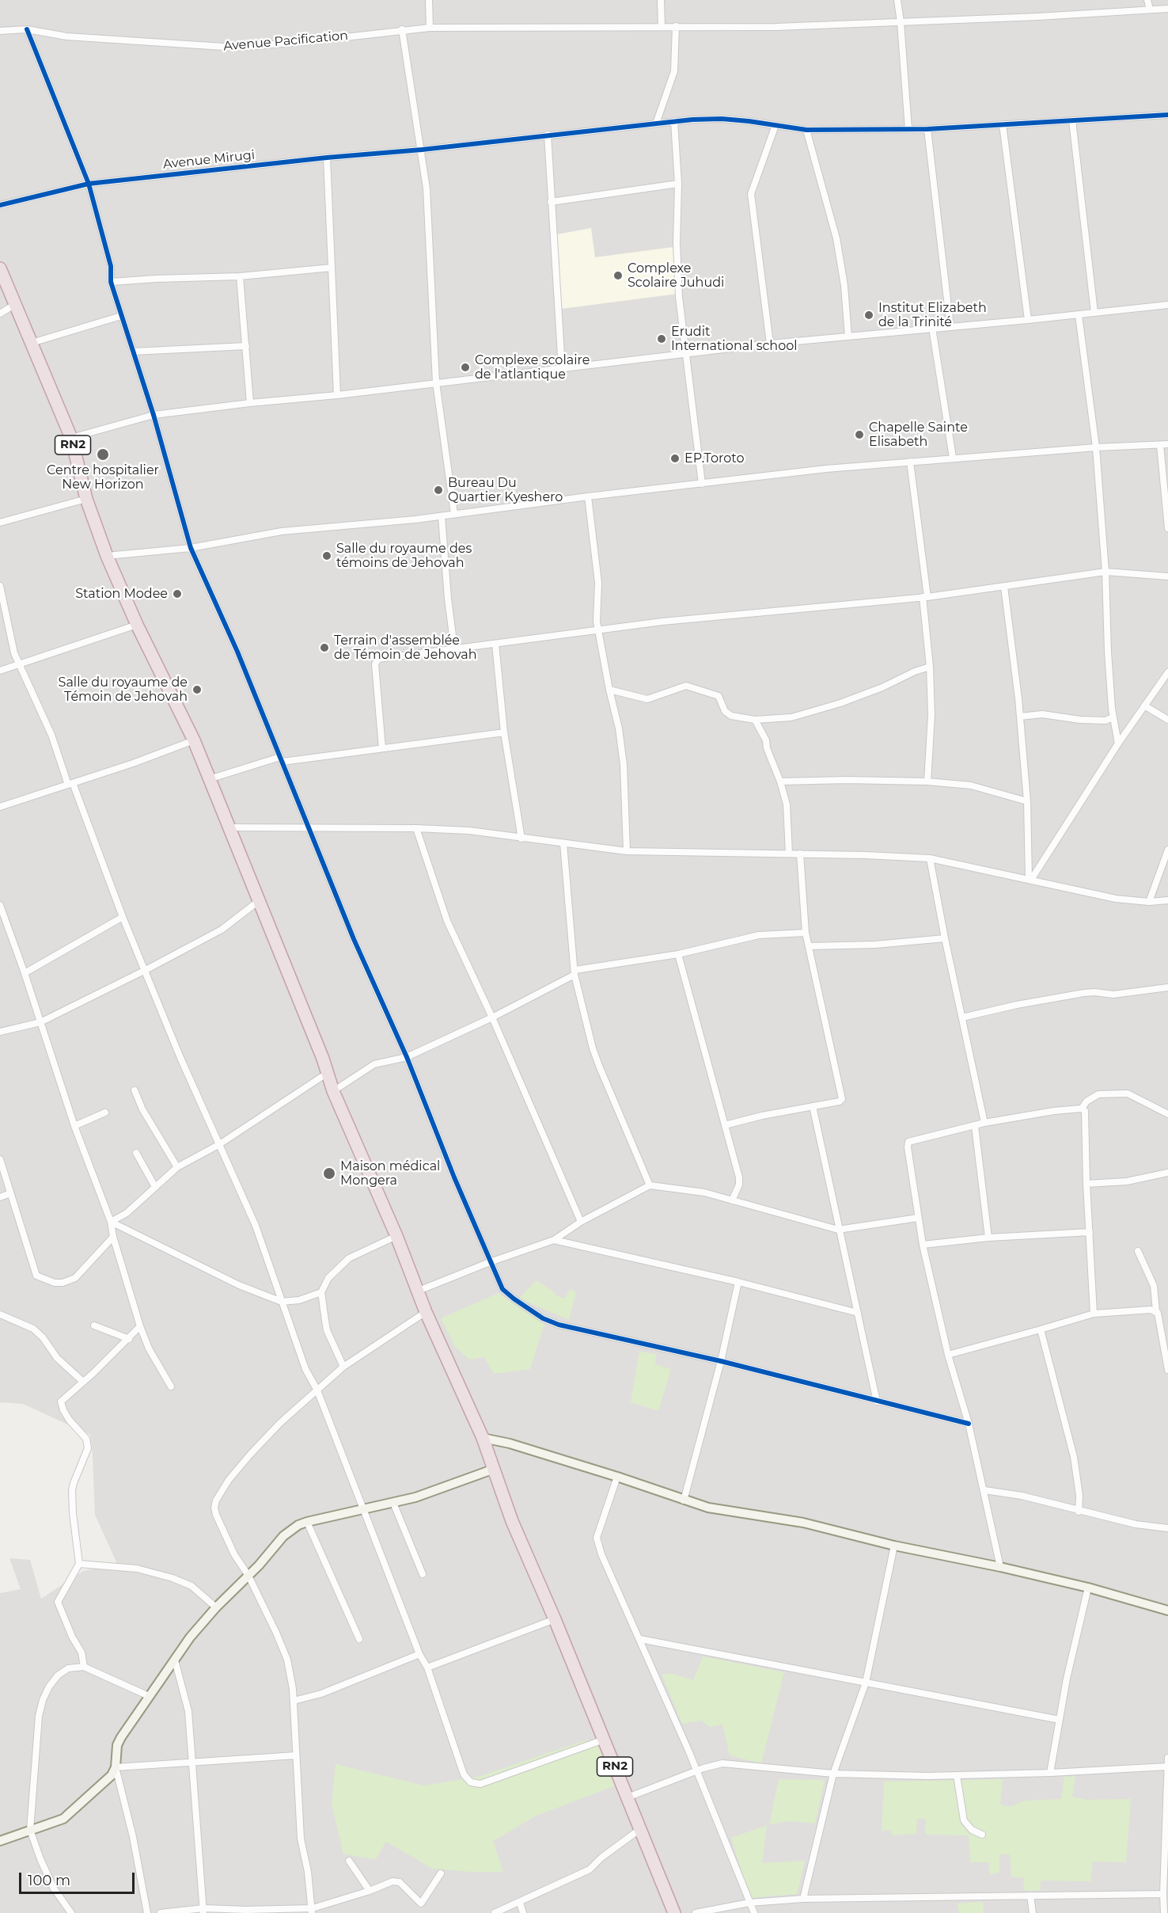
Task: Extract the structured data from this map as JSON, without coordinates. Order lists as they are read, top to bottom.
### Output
{
  "streets": {
    "highway": ["RN2"],
    "street": ["Avenue Pacification", "Avenue Mirugi"]
  },
  "places": [
    "Complexe Scolaire Juhudi",
    "Institut Elizabeth de la Trinité",
    "Erudit International school",
    "Complexe scolaire de l'atlantique",
    "Chapelle Sainte Elisabeth",
    "Centre hospitalier New Horizon",
    "EP.Toroto",
    "Bureau Du Quartier Kyeshero",
    "Salle du royaume des témoins de Jehovah",
    "Station Modee",
    "Terrain d'assemblée de Témoin de Jehovah",
    "Salle du royaume de Témoin de Jehovah",
    "Maison médical Mongera"
  ],
  "scale_bar": "100 m"
}
